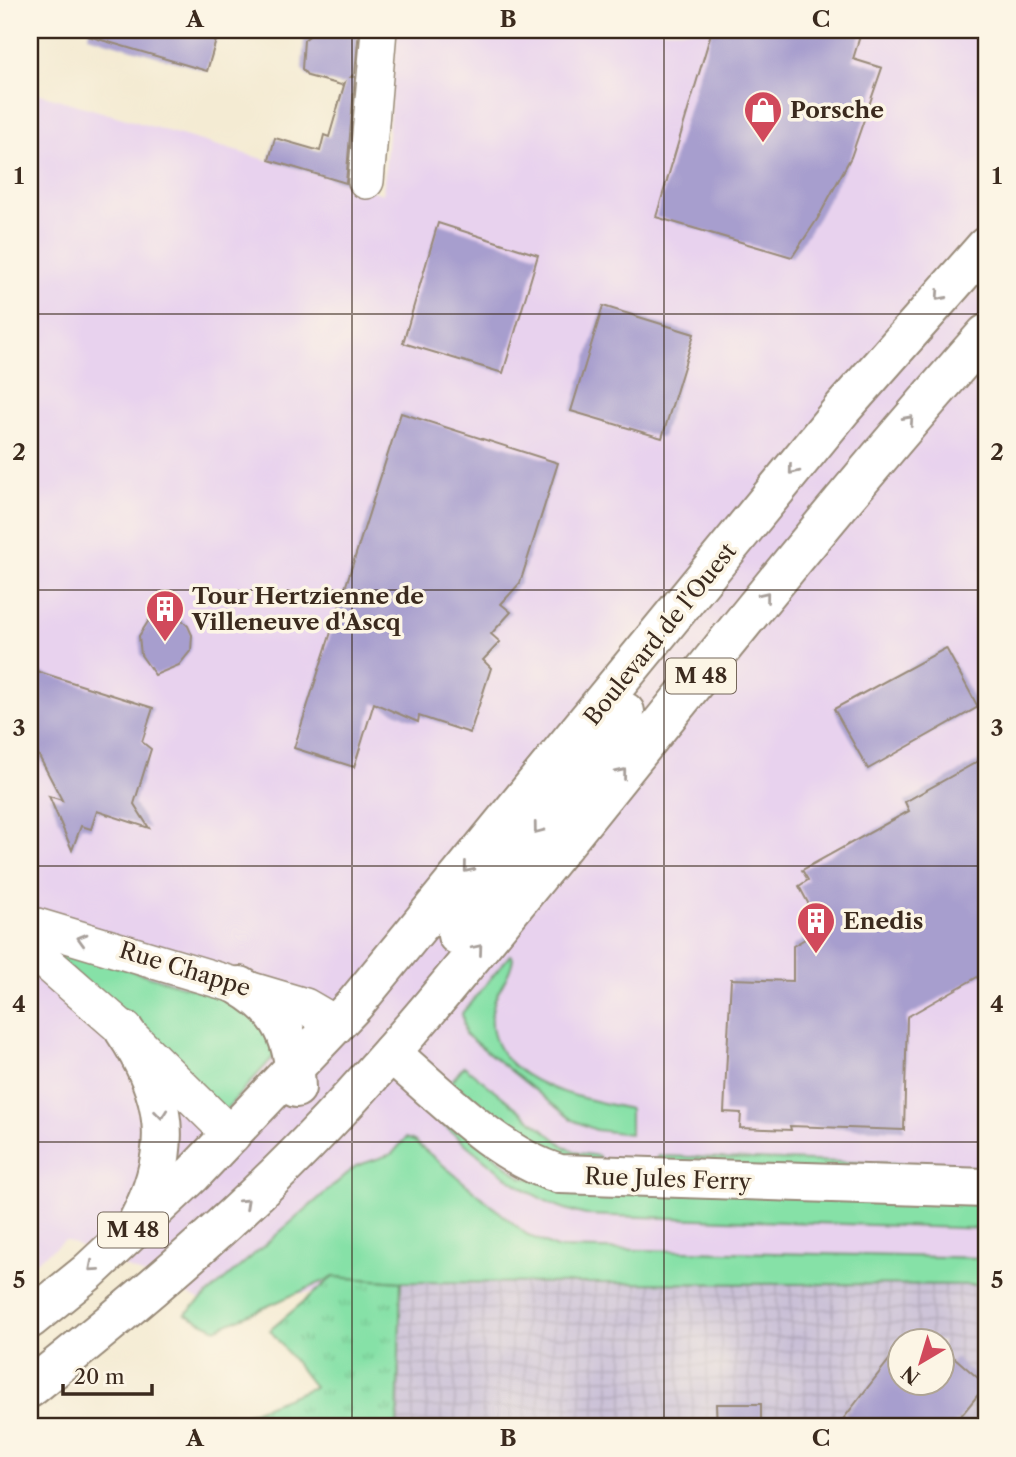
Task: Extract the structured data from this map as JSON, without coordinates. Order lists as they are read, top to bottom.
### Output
{
  "streets": {
    "main road": ["Boulevard de l'Ouest", "M 48", "Rue Jules Ferry"],
    "street": ["Rue Chappe"]
  },
  "crossings": [
    ["Boulevard de l'Ouest", "Rue Chappe"],
    ["Boulevard de l'Ouest", "Rue Jules Ferry"]
  ],
  "places": {
    "shop": ["Porsche"],
    "building": ["Tour Hertzienne de Villeneuve d'Ascq", "Enedis"]
  },
  "scale_bar": "20 m",
  "north": "bottom left",
  "grid": {
    "columns": ["A", "B", "C"],
    "rows": [
      "1",
      "2",
      "3",
      "4",
      "5"
    ]
  }
}
